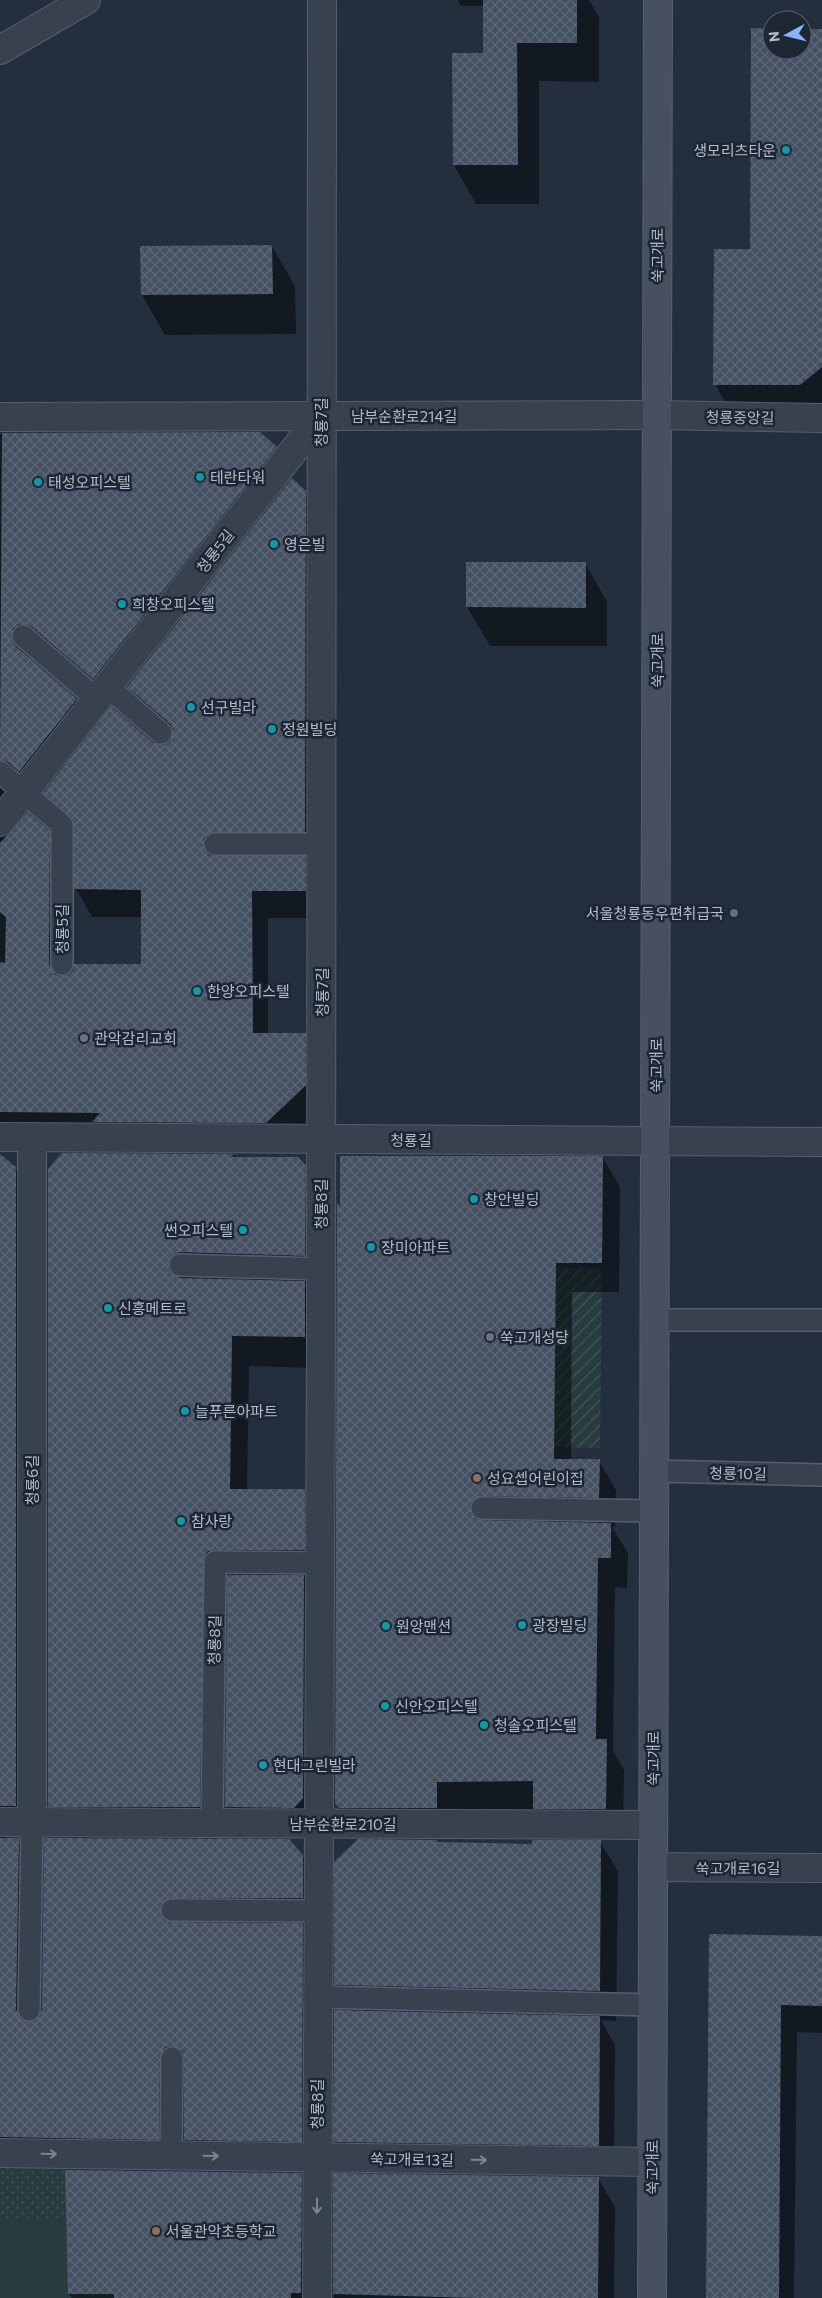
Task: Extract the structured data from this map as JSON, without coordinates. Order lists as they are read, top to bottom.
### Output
{
  "streets": {
    "main road": ["쑥고개로"],
    "street": [
      "남부순환로214길",
      "청룡중앙길",
      "청룡7길",
      "청룡5길",
      "청룡길",
      "청룡8길",
      "청룡6길",
      "남부순환로210길",
      "쑥고개로16길",
      "쑥고개로13길"
    ],
    "lane": ["청룡10길"]
  },
  "crossings": [
    ["쑥고개로", "남부순환로214길"],
    ["쑥고개로", "청룡중앙길"],
    ["쑥고개로", "청룡길"],
    ["쑥고개로", "청룡10길"],
    ["쑥고개로", "남부순환로210길"],
    ["쑥고개로", "쑥고개로16길"],
    ["쑥고개로", "쑥고개로13길"],
    ["남부순환로214길", "청룡중앙길"],
    ["남부순환로214길", "청룡7길"],
    ["남부순환로214길", "청룡5길"],
    ["청룡7길", "청룡5길"],
    ["청룡7길", "청룡길"],
    ["청룡7길", "청룡8길"],
    ["청룡길", "청룡8길"],
    ["청룡길", "청룡6길"],
    ["청룡8길", "남부순환로210길"],
    ["청룡8길", "쑥고개로13길"],
    ["청룡6길", "남부순환로210길"]
  ],
  "one_way": ["쑥고개로13길"],
  "places": [
    "생모리츠타운",
    "테란타워",
    "태성오피스텔",
    "영은빌",
    "희창오피스텔",
    "선구빌라",
    "정원빌딩",
    "서울청룡동우편취급국",
    "한양오피스텔",
    "관악감리교회",
    "창안빌딩",
    "썬오피스텔",
    "장미아파트",
    "신흥메트로",
    "쑥고개성당",
    "늘푸른아파트",
    "성요셉어린이집",
    "참사랑",
    "광장빌딩",
    "원앙맨션",
    "신안오피스텔",
    "청솔오피스텔",
    "현대그린빌라",
    "서울관악초등학교"
  ],
  "north": "left"
}
